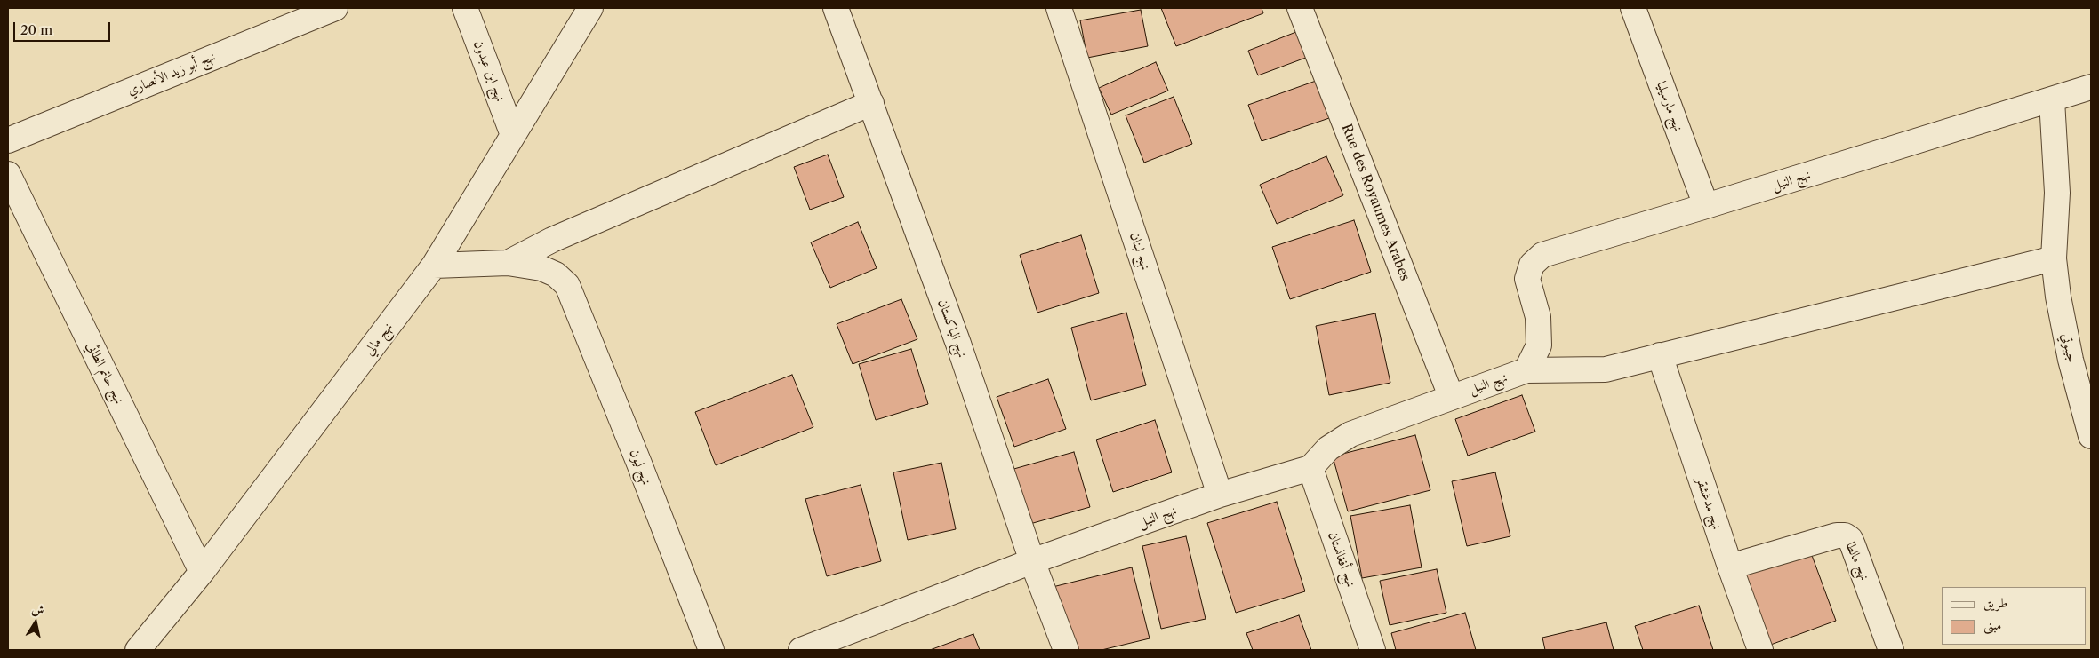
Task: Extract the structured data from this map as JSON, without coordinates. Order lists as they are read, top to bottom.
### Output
{
  "streets": {
    "street": [
      "نهج ابن عبدون",
      "نهج أبو زيد الأنصاري",
      "نهج مارسيليا",
      "نهج النيل",
      "Rue des Royaumes Arabes",
      "نهج لبنان",
      "نهج الباكستان",
      "نهج مالي",
      "جيبوتي",
      "نهج حاتم الطائي",
      "نهج ليون",
      "نهج مدغشقر",
      "نهج أفغانستان",
      "نهج مالطا"
    ]
  },
  "crossings": [
    ["نهج ابن عبدون", "نهج مالي"],
    ["نهج مارسيليا", "نهج النيل"],
    ["نهج النيل", "Rue des Royaumes Arabes"],
    ["نهج النيل", "نهج لبنان"],
    ["نهج النيل", "نهج الباكستان"],
    ["نهج النيل", "جيبوتي"],
    ["نهج النيل", "نهج أفغانستان"],
    ["نهج مالي", "نهج حاتم الطائي"],
    ["نهج مدغشقر", "نهج مالطا"]
  ],
  "legend": ["طريق", "مبنى"],
  "scale_bar": "20 m",
  "north": "top"
}
